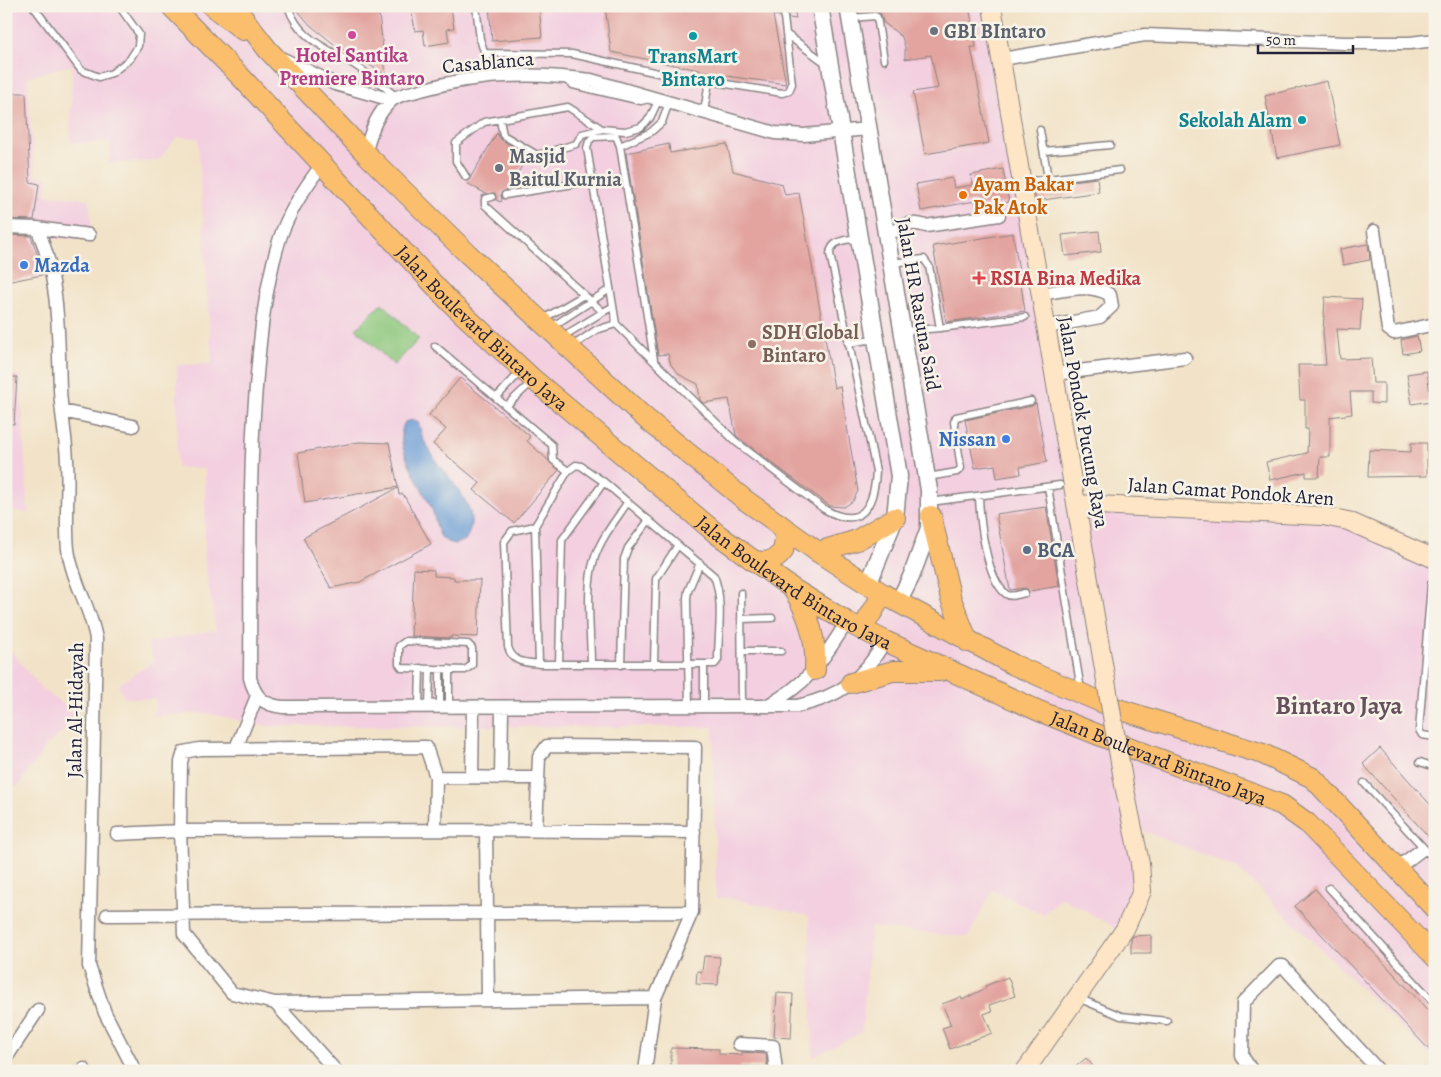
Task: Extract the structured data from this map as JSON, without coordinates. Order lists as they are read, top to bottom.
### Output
{
  "streets": {
    "main road": ["Jalan Boulevard Bintaro Jaya", "Jalan Pondok Pucung Raya", "Jalan Camat Pondok Aren"],
    "street": ["Casablanca", "Jalan HR Rasuna Said", "Jalan Al-Hidayah"]
  },
  "crossings": [
    ["Casablanca", "Jalan HR Rasuna Said"],
    ["Jalan HR Rasuna Said", "Jalan Boulevard Bintaro Jaya"],
    ["Jalan Pondok Pucung Raya", "Jalan Camat Pondok Aren"]
  ],
  "districts": ["Bintaro Jaya"],
  "places": {
    "other": [
      "GBI BIntaro",
      "Hotel Santika Premiere Bintaro",
      "TransMart Bintaro",
      "Sekolah Alam",
      "Masjid Baitul Kurnia",
      "Ayam Bakar Pak Atok",
      "Mazda",
      "SDH Global Bintaro",
      "Nissan",
      "BCA"
    ],
    "health": ["RSIA Bina Medika"]
  },
  "scale_bar": "50 m"
}
